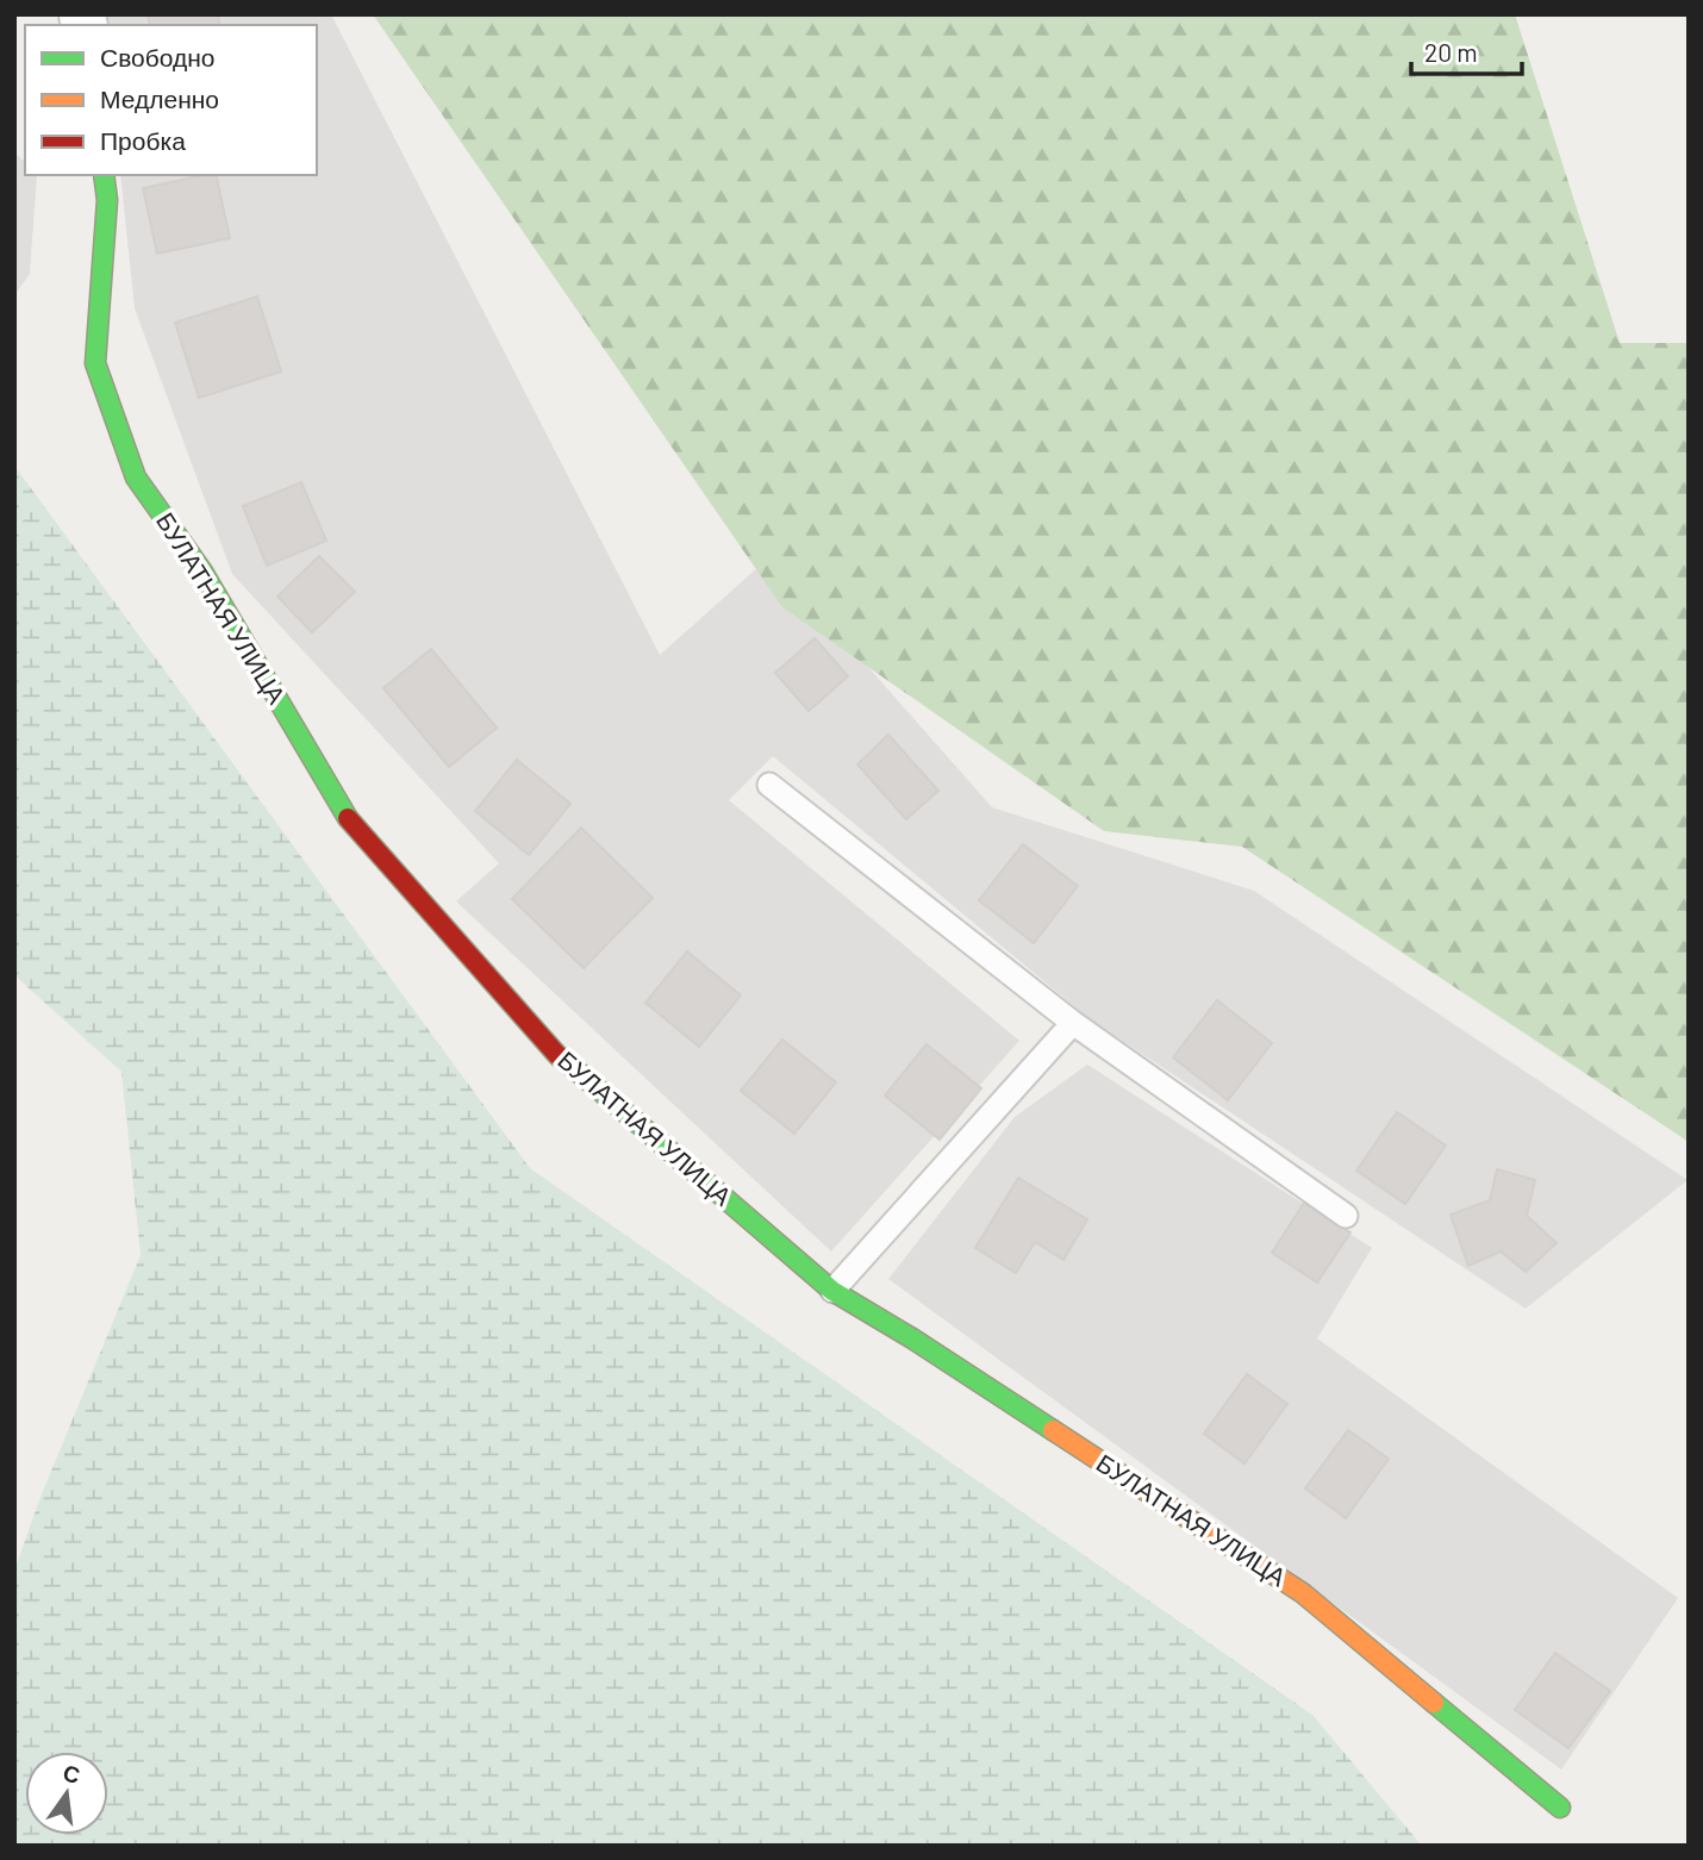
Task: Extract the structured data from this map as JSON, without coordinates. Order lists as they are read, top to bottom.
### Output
{
  "streets": {
    "street": ["БУЛАТНАЯ УЛИЦА"]
  },
  "legend": ["Свободно", "Медленно", "Пробка"],
  "scale_bar": "20 m",
  "north": "top"
}
